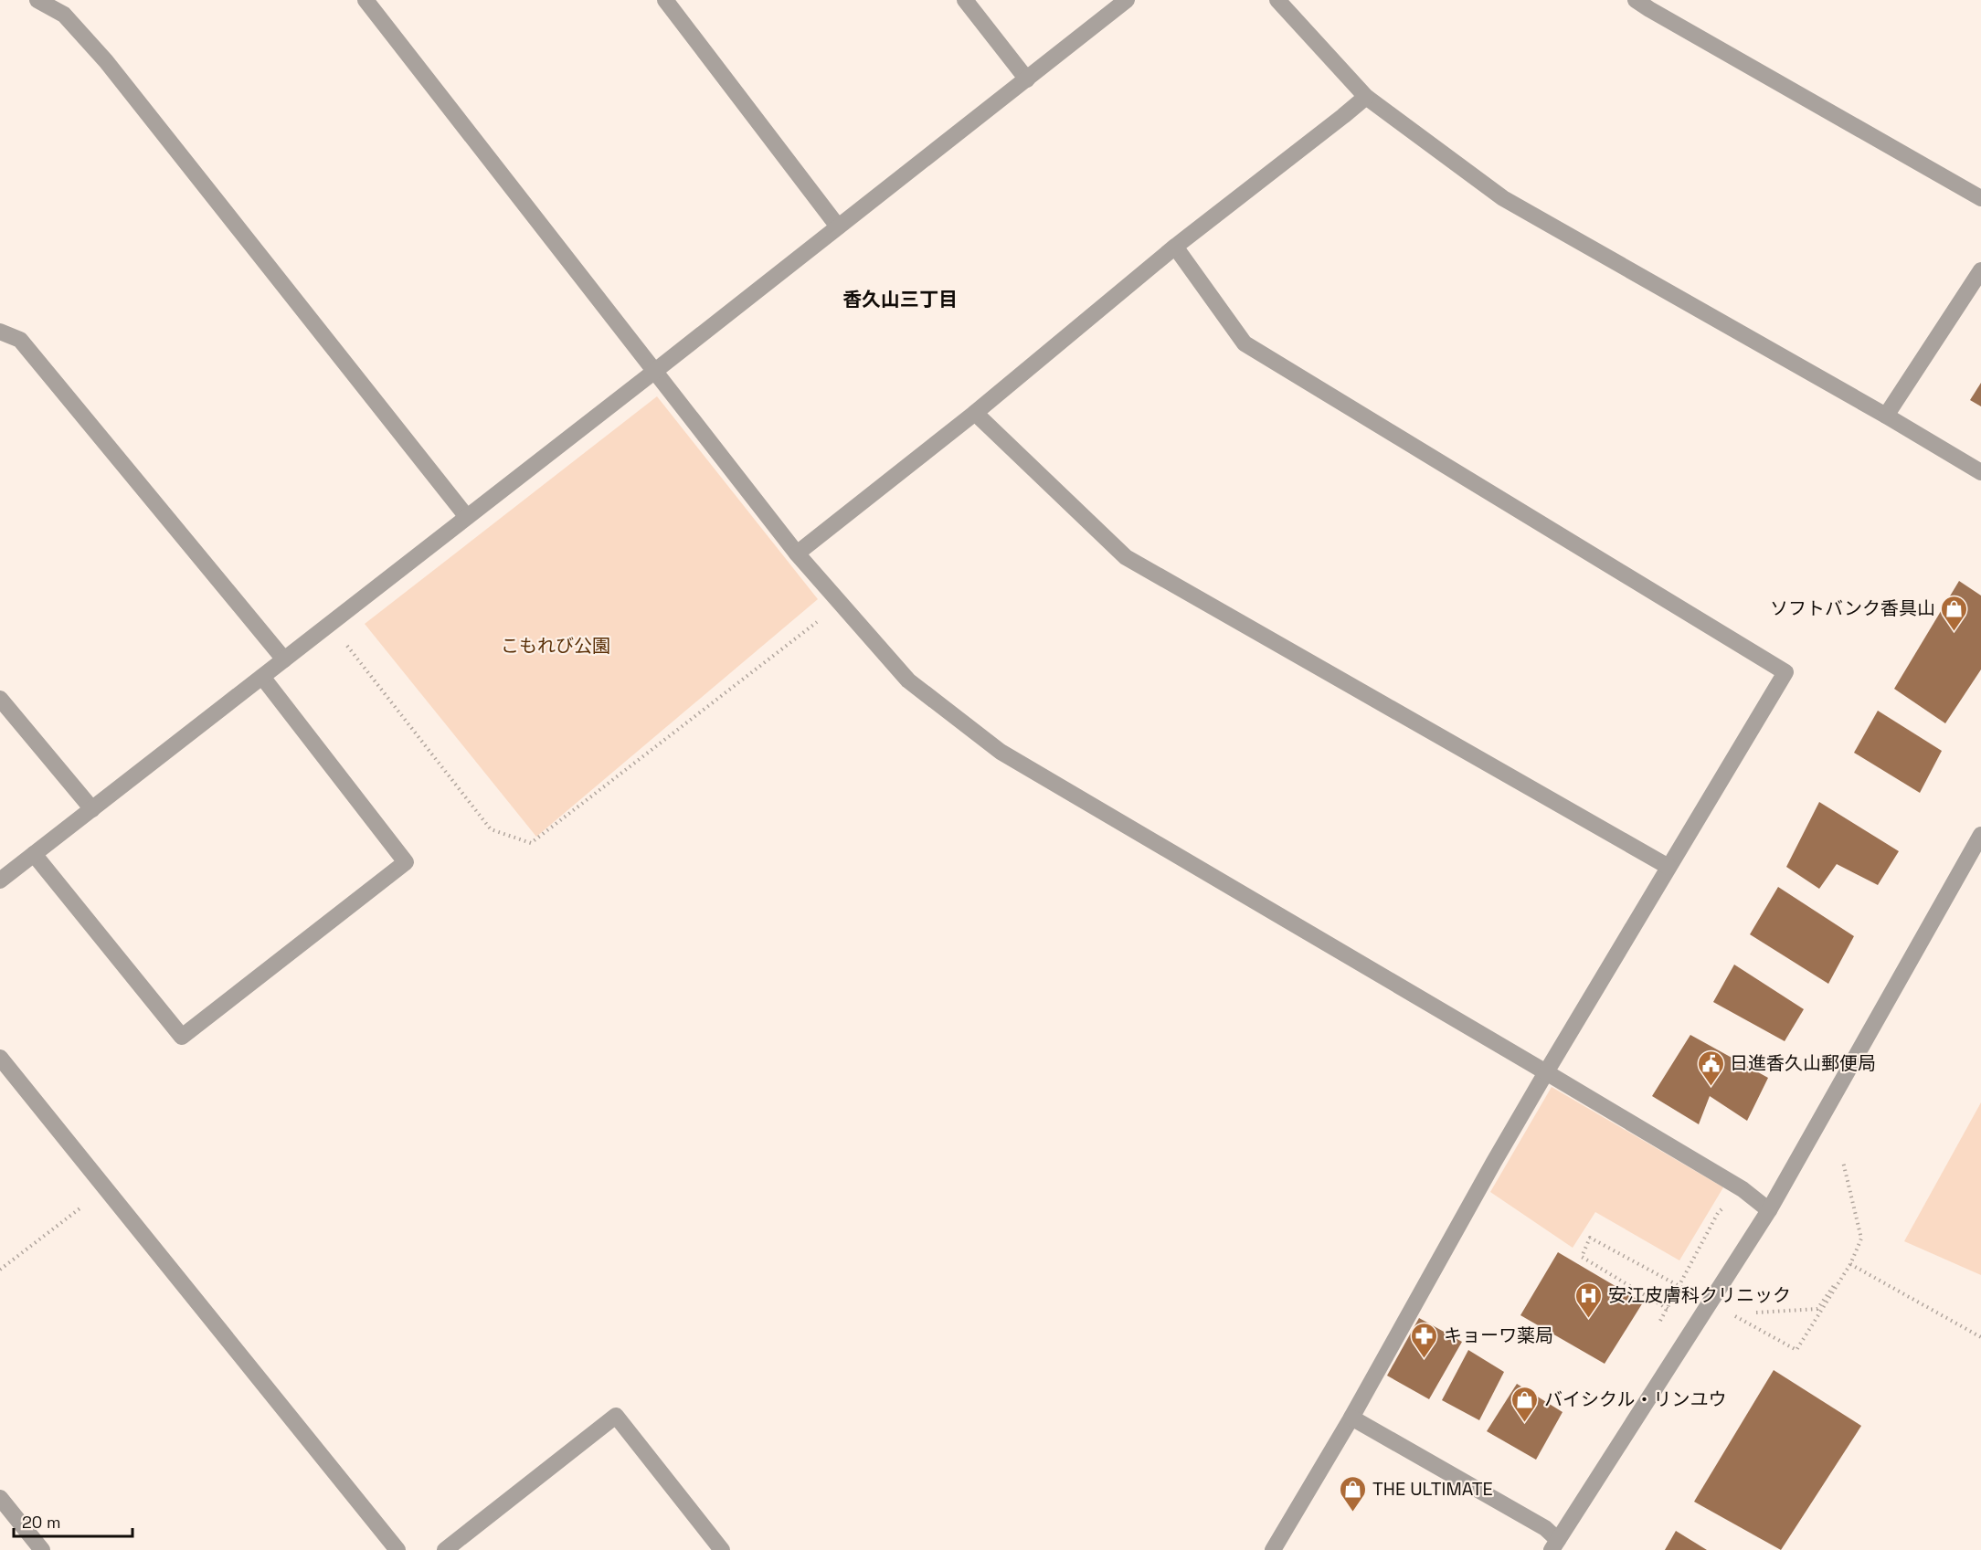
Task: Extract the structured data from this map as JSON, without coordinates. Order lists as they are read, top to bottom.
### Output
{
  "districts": ["香久山三丁目"],
  "parks": ["こもれび公園"],
  "places": {
    "shop": ["ソフトバンク香具山", "バイシクル・リンユウ", "THE ULTIMATE"],
    "public building": ["日進香久山郵便局"],
    "hospital": ["安江皮膚科クリニック"],
    "pharmacy": ["キョーワ薬局"]
  },
  "scale_bar": "20 m"
}
